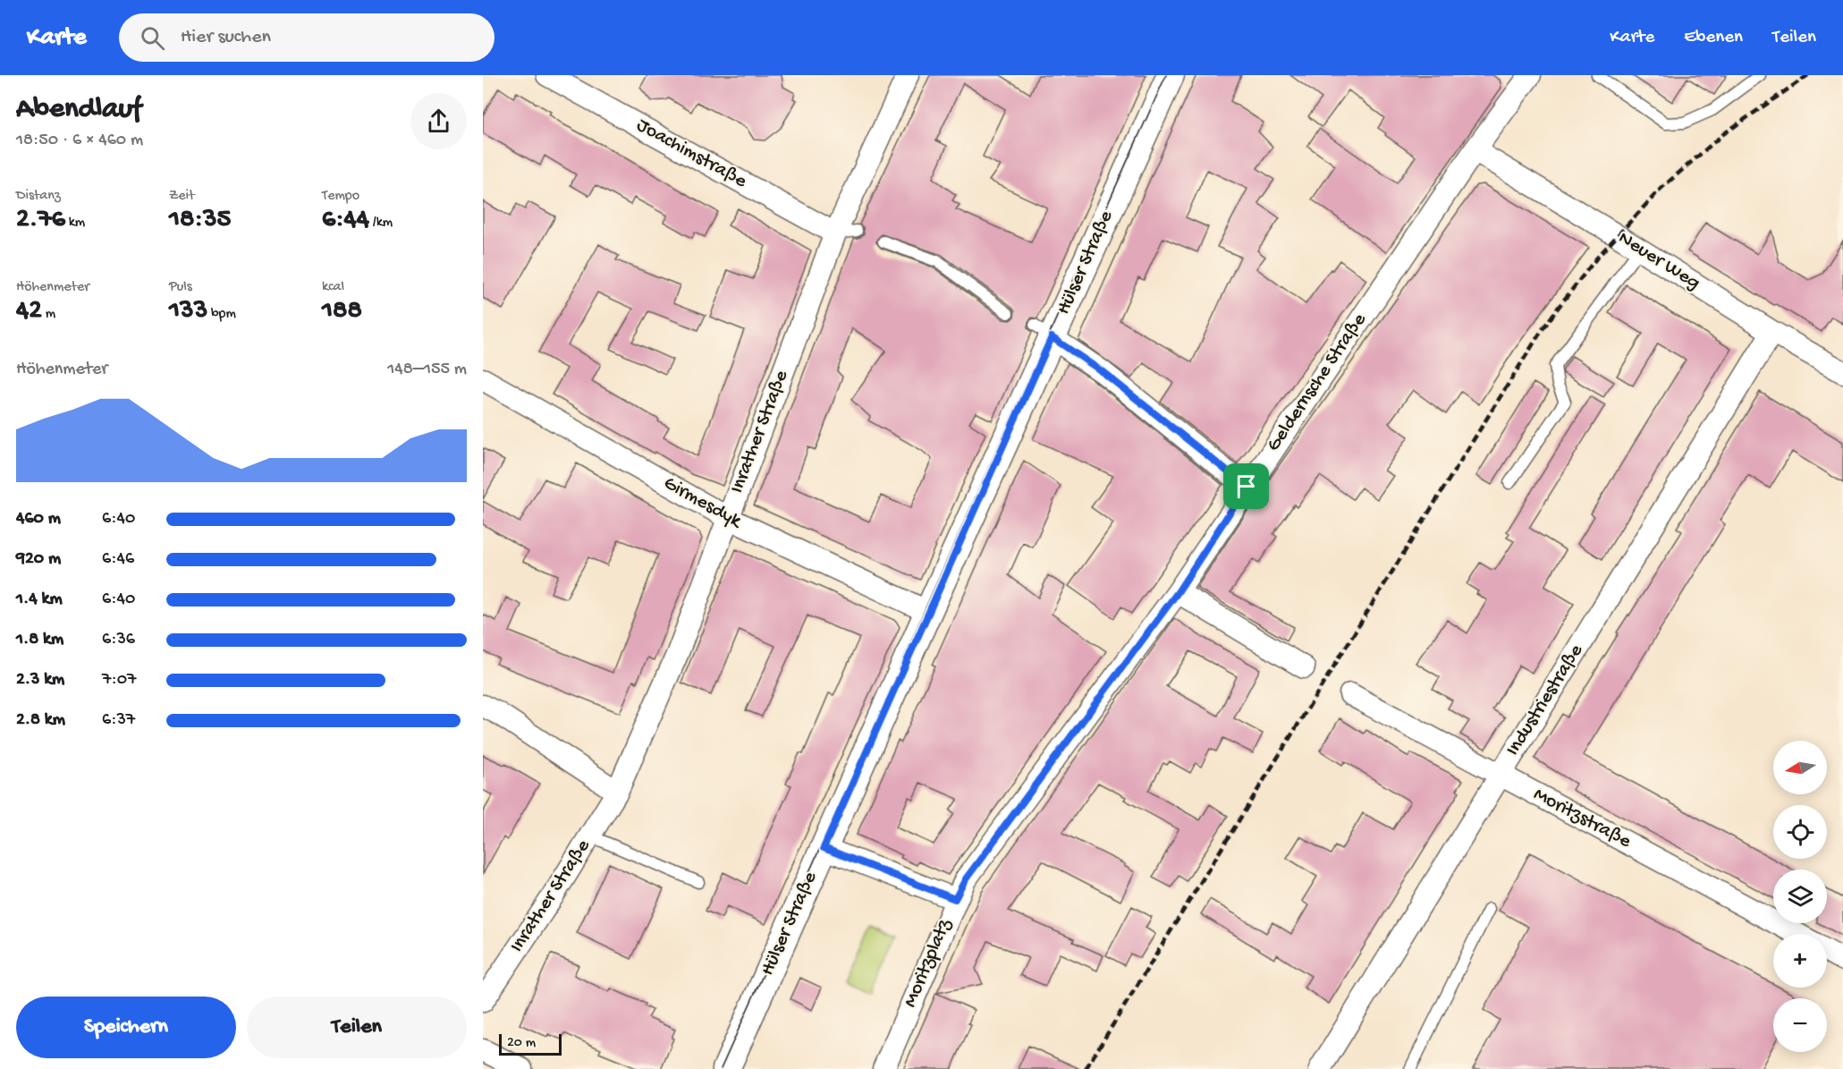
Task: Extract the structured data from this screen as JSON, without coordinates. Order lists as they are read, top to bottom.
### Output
{
  "streets": {
    "street": [
      "Joachimstraße",
      "Neuer Weg",
      "Hülser Straße",
      "Geldernsche Straße",
      "Inrather Straße",
      "Girmesdyk",
      "Industriestraße",
      "Moritzstraße",
      "Moritzplatz"
    ]
  },
  "crossings": [
    ["Joachimstraße", "Inrather Straße"],
    ["Neuer Weg", "Geldernsche Straße"],
    ["Neuer Weg", "Industriestraße"],
    ["Hülser Straße", "Girmesdyk"],
    ["Hülser Straße", "Moritzplatz"],
    ["Geldernsche Straße", "Moritzplatz"],
    ["Inrather Straße", "Girmesdyk"],
    ["Industriestraße", "Moritzstraße"]
  ],
  "scale_bar": "20 m",
  "north": "left",
  "page": {
    "header": "Karte",
    "search": "Hier suchen",
    "nav": ["Karte", "Ebenen", "Teilen"],
    "heading": ["Abendlauf", "18:50 · 6 × 460 m"],
    "stats": [
      ["Distanz", "2.76 km"],
      ["Zeit", "18:35"],
      ["Tempo", "6:44 /km"],
      ["Höhenmeter", "42 m"],
      ["Puls", "133 bpm"],
      ["kcal", "188"]
    ],
    "chart": ["Höhenmeter", "148–155 m"],
    "list": [
      {
        "name": "460 m",
        "note": "6:40"
      },
      {
        "name": "920 m",
        "note": "6:46"
      },
      {
        "name": "1.4 km",
        "note": "6:40"
      },
      {
        "name": "1.8 km",
        "note": "6:36"
      },
      {
        "name": "2.3 km",
        "note": "7:07"
      },
      {
        "name": "2.8 km",
        "note": "6:37"
      }
    ],
    "map_buttons": ["+", "−"],
    "buttons": ["Speichern", "Teilen"],
    "scale": "20 m"
  }
}
